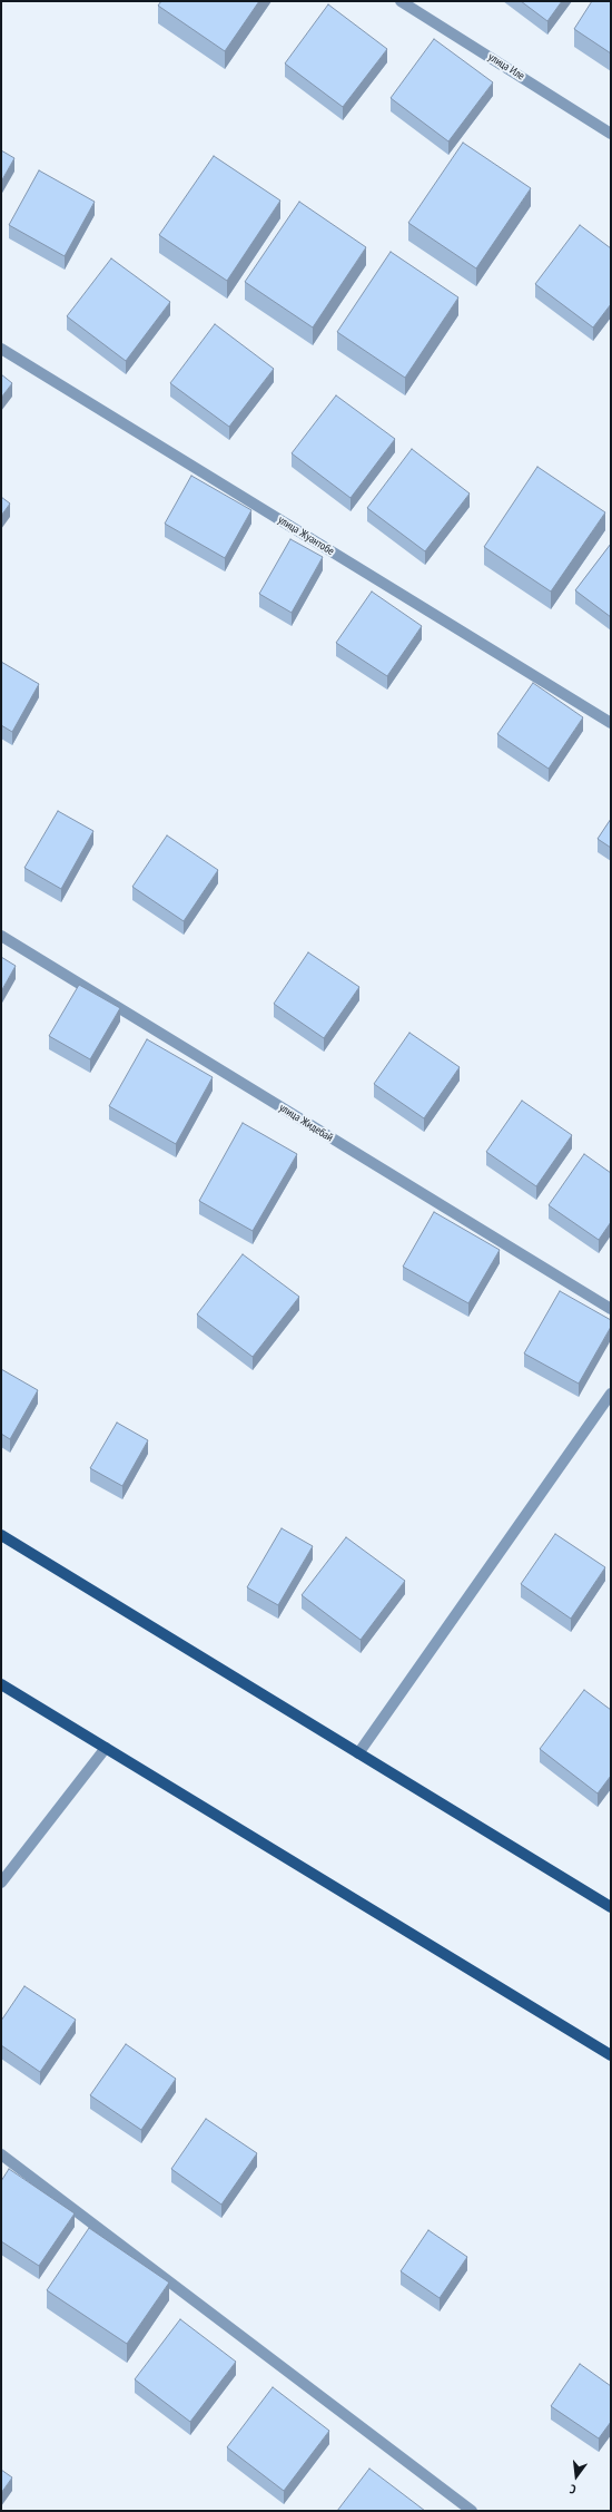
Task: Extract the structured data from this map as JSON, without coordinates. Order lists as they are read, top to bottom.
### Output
{
  "streets": {
    "street": ["улица Иле", "улица Жуантобе", "улица Жидебай"]
  },
  "north": "bottom"
}
